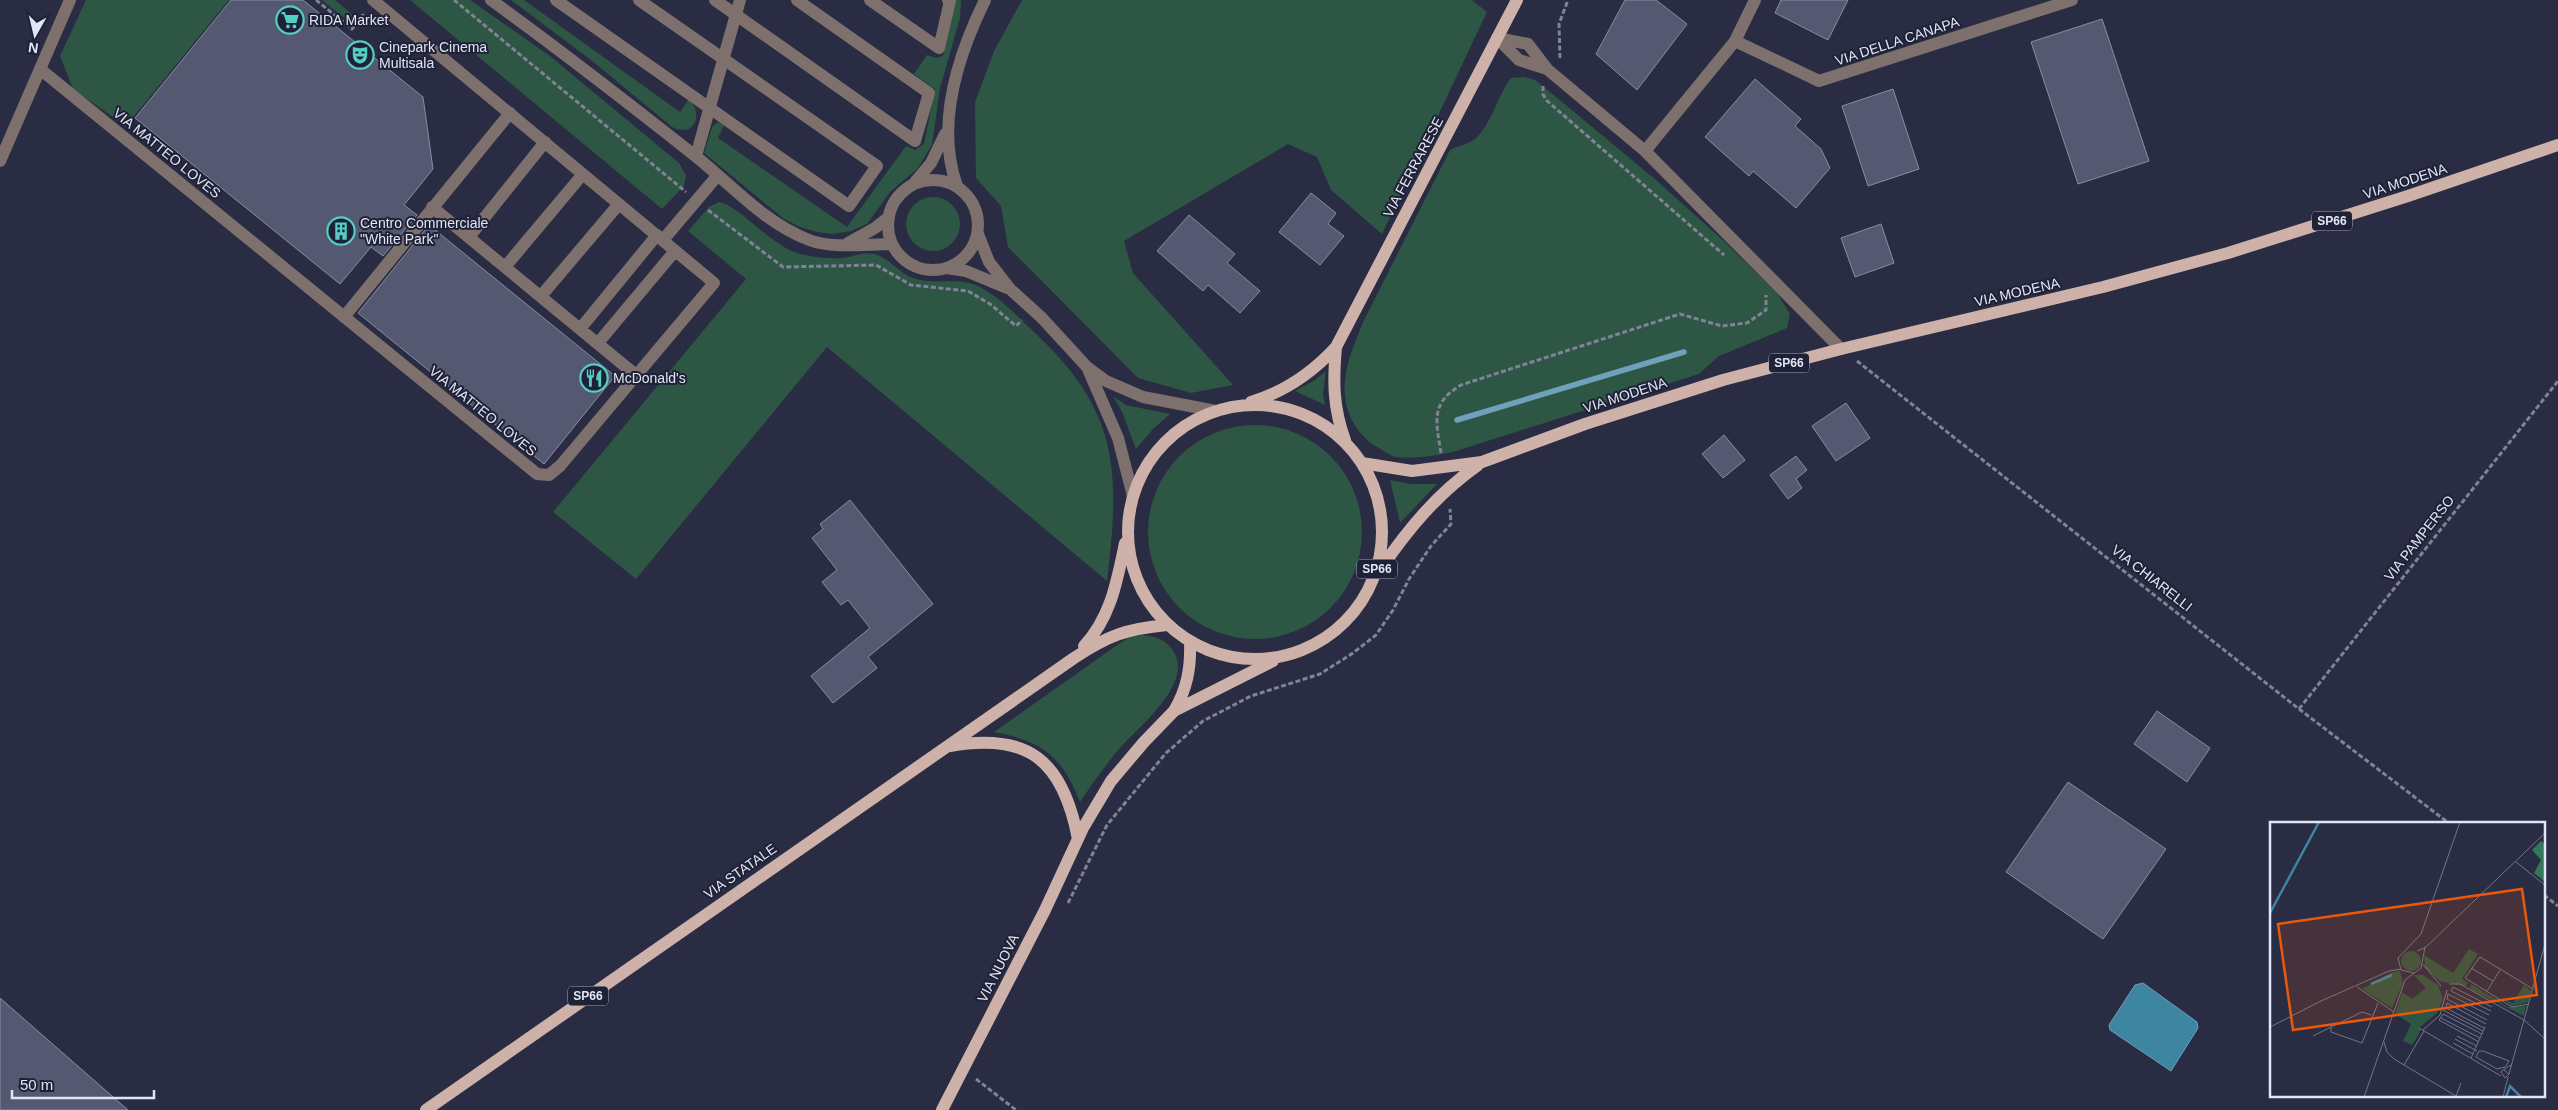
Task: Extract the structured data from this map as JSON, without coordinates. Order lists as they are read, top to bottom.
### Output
{
  "streets": {
    "main road": [
      "VIA FERRARESE",
      "VIA MODENA",
      "SP66",
      "VIA STATALE",
      "VIA NUOVA"
    ],
    "street": ["VIA DELLA CANAPA", "VIA MATTEO LOVES"],
    "path": ["VIA PAMPERSO", "VIA CHIARELLI"]
  },
  "crossings": [
    ["VIA FERRARESE", "VIA MODENA"],
    ["VIA MODENA", "VIA CHIARELLI"],
    ["VIA MODENA", "VIA STATALE"],
    ["VIA MODENA", "VIA NUOVA"],
    ["VIA PAMPERSO", "VIA CHIARELLI"]
  ],
  "places": {
    "supermarket": ["RIDA Market"],
    "theatre": ["Cinepark Cinema Multisala"],
    "building": ["Centro Commerciale \"White Park\""],
    "restaurant": ["McDonald's"]
  },
  "scale_bar": "50 m",
  "north": "bottom"
}
